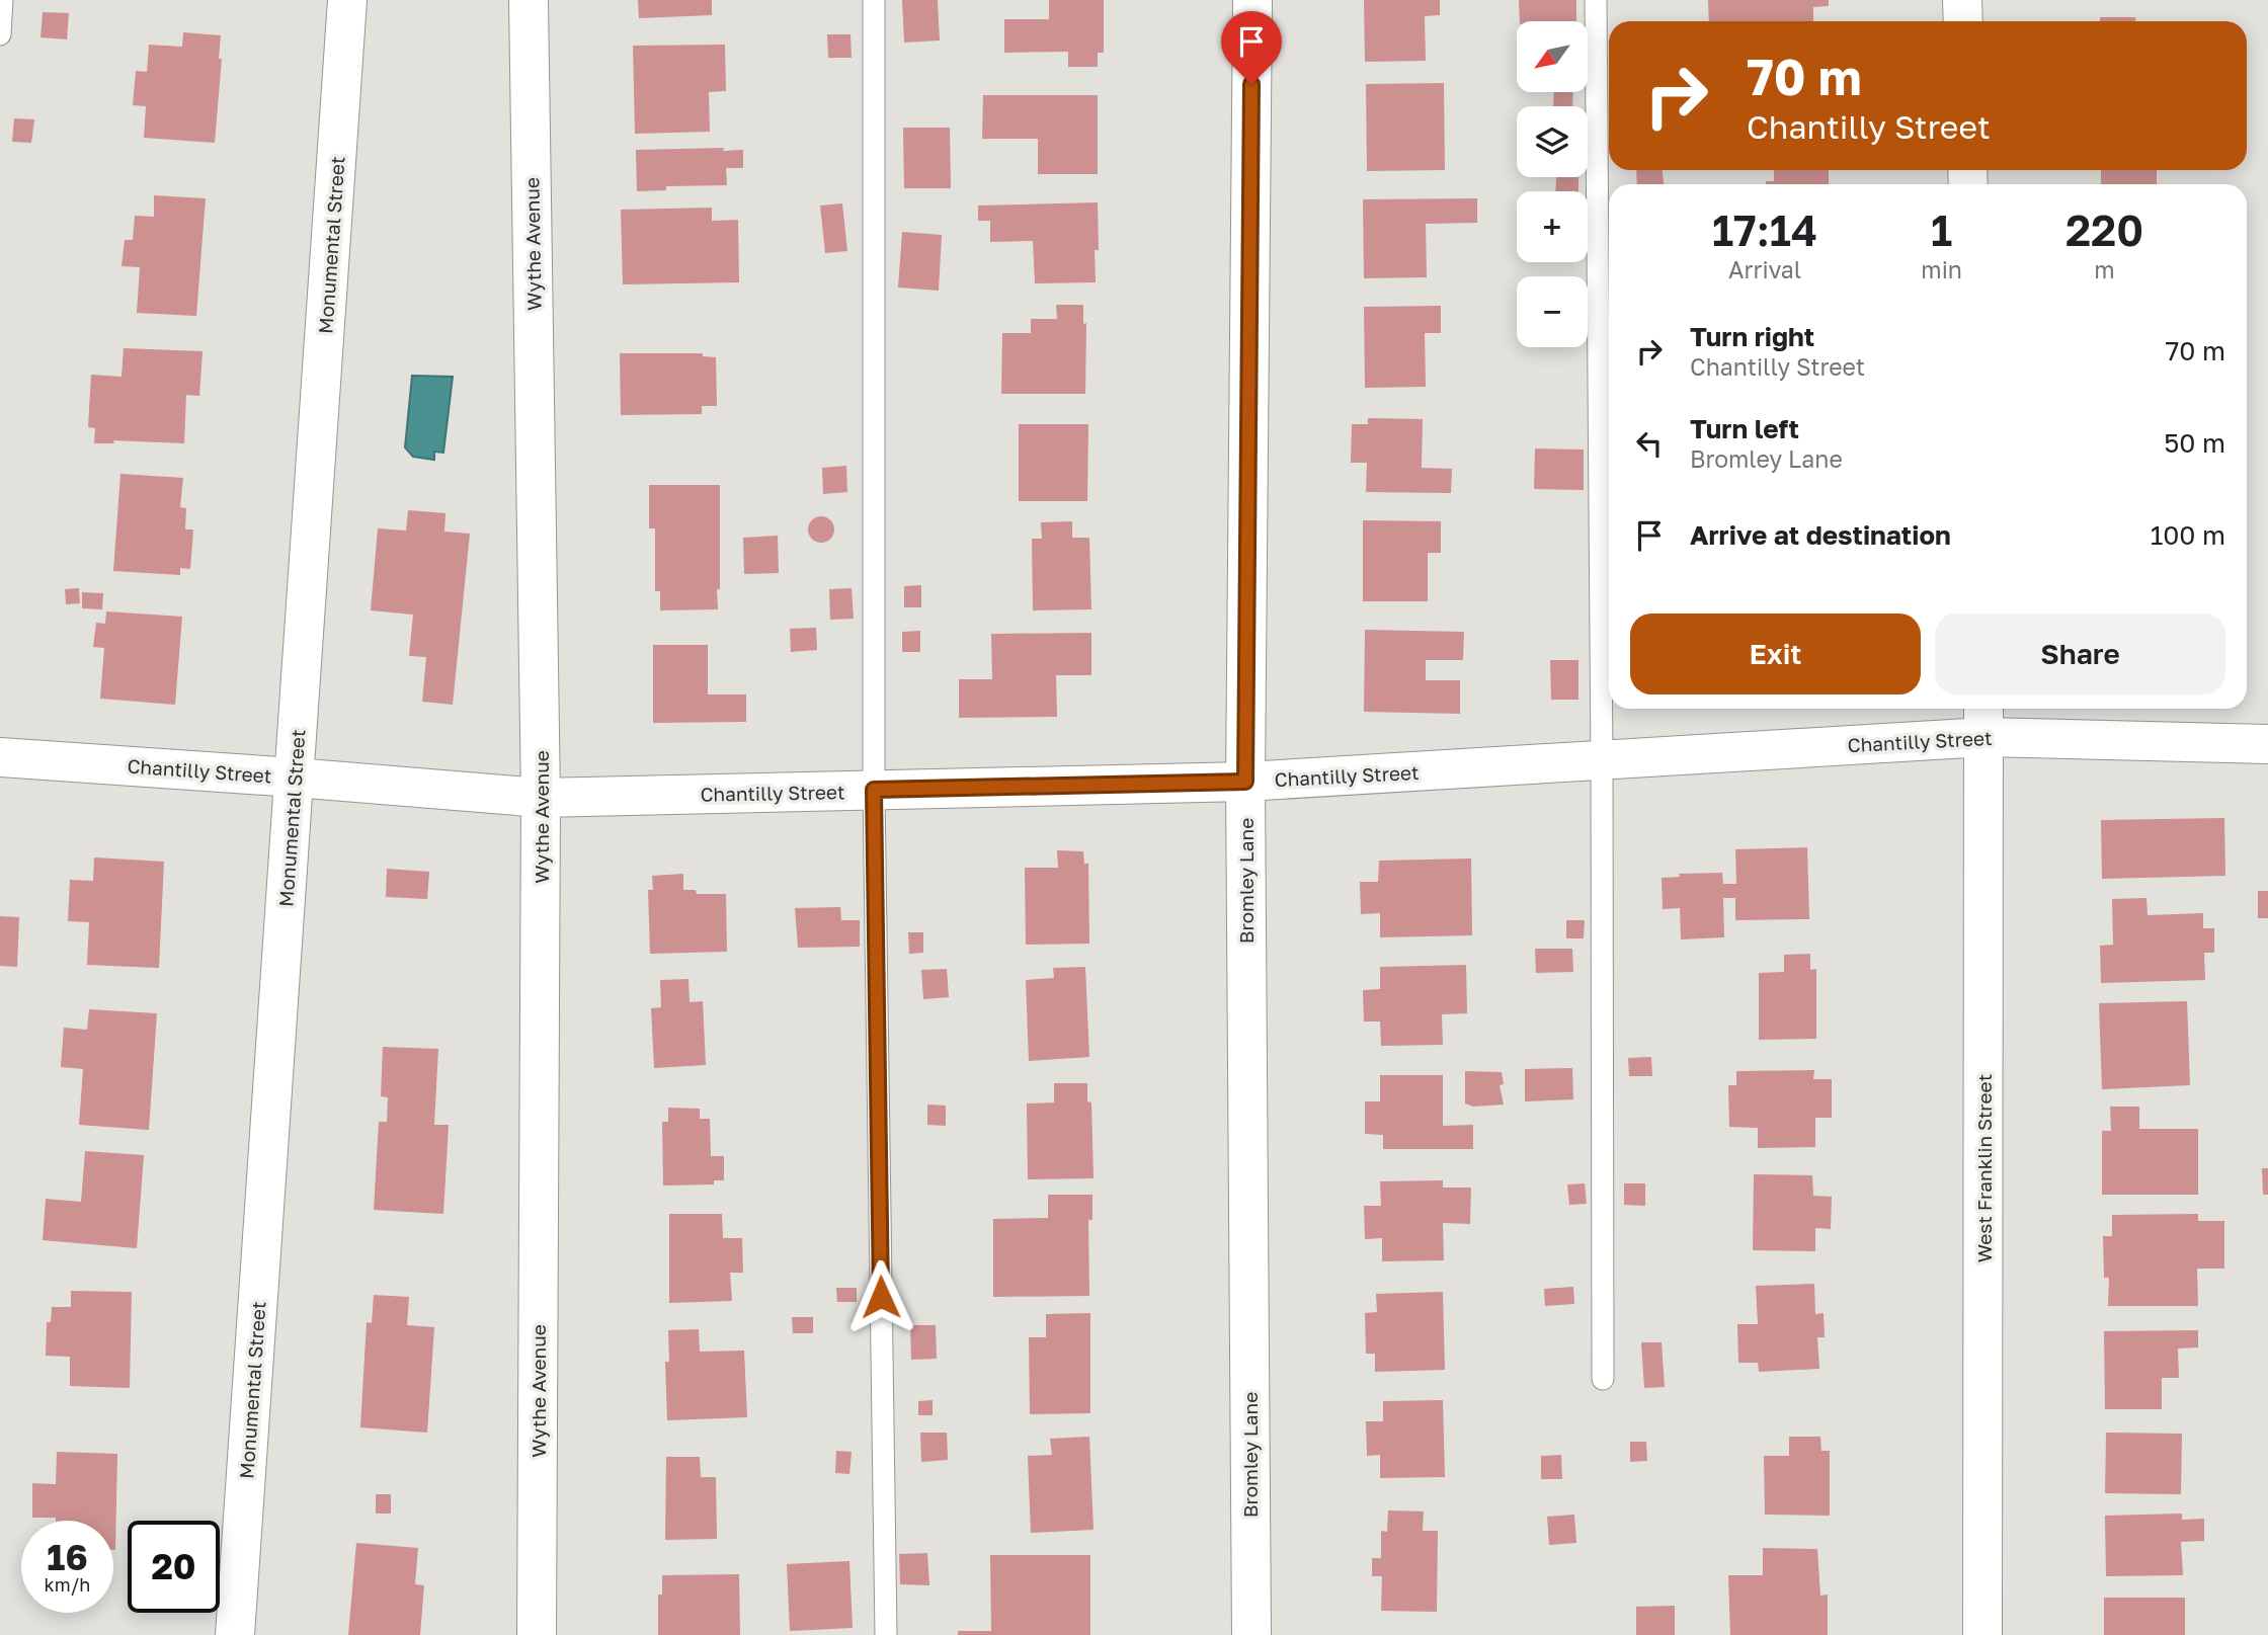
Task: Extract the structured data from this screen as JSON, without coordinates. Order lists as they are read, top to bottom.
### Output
{
  "streets": {
    "street": [
      "Wythe Avenue",
      "Monumental Street",
      "Chantilly Street",
      "Bromley Lane",
      "West Franklin Street"
    ]
  },
  "crossings": [
    ["Wythe Avenue", "Chantilly Street"],
    ["Monumental Street", "Chantilly Street"],
    ["Chantilly Street", "Bromley Lane"],
    ["Chantilly Street", "West Franklin Street"]
  ],
  "north": "bottom left",
  "page": {
    "map_buttons": ["+", "−"],
    "turn": ["70 m", "Chantilly Street"],
    "eta": [
      "17:14",
      "Arrival",
      "1",
      "min",
      "220",
      "m"
    ],
    "list": [
      {
        "name": "Turn right",
        "note": "Chantilly Street",
        "value": "70 m"
      },
      {
        "name": "Turn left",
        "note": "Bromley Lane",
        "value": "50 m"
      },
      {
        "name": "Arrive at destination",
        "value": "100 m"
      }
    ],
    "buttons": ["Exit", "Share"],
    "speed": "16 km/h",
    "limit": "20"
  }
}
